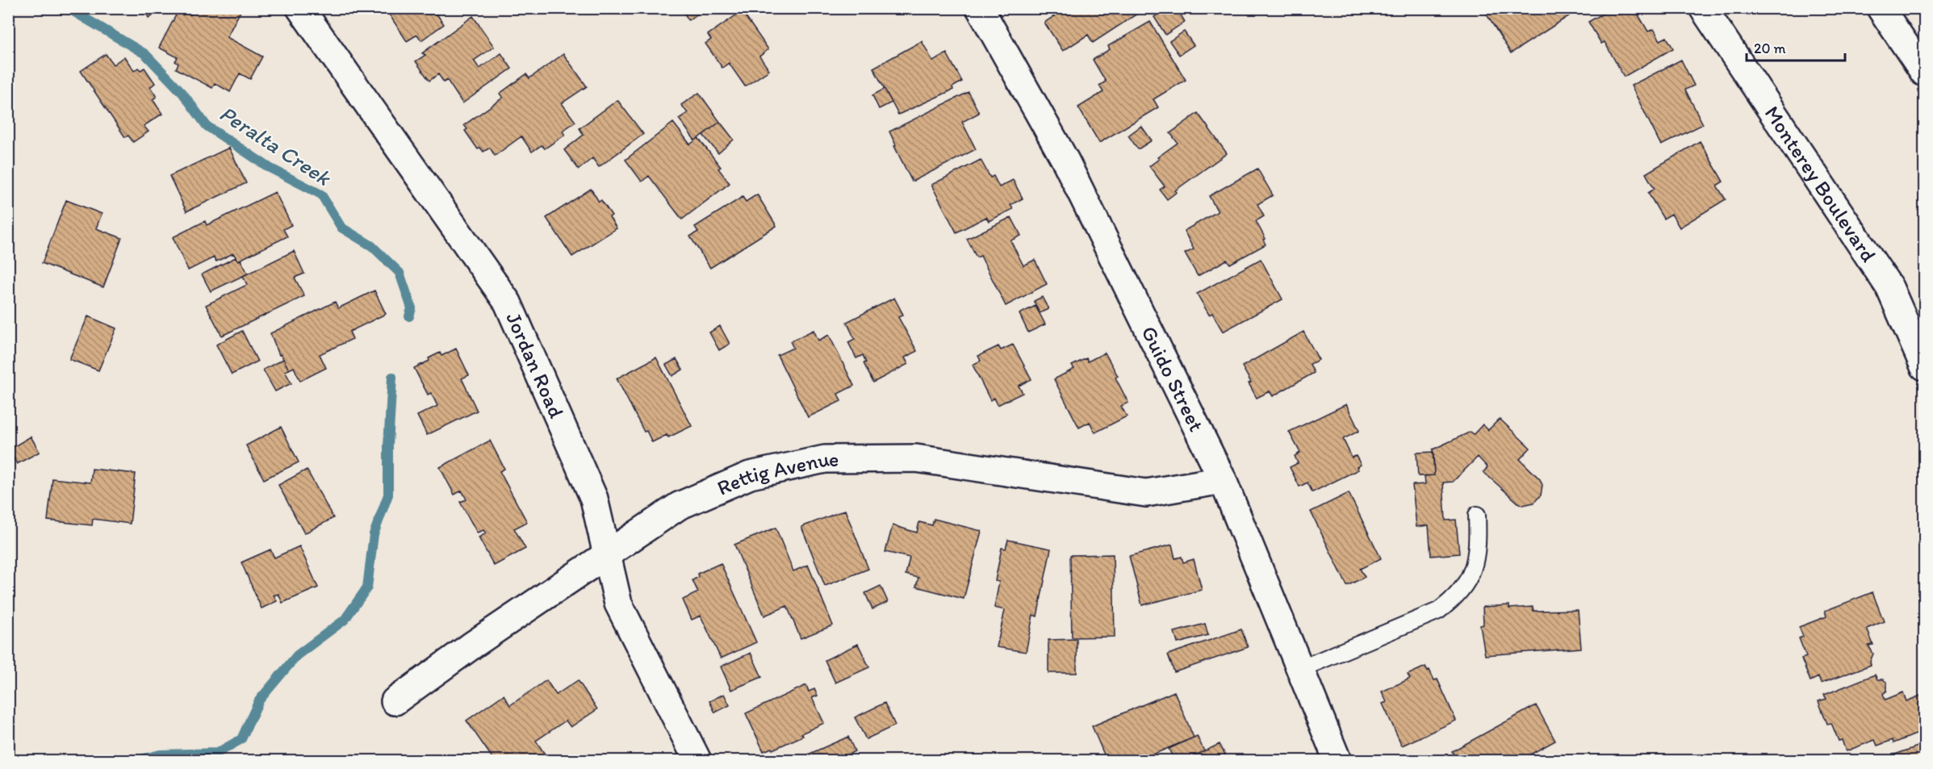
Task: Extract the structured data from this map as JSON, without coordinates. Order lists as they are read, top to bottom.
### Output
{
  "streets": {
    "main road": [
      "Monterey Boulevard",
      "Jordan Road",
      "Guido Street",
      "Rettig Avenue"
    ]
  },
  "crossings": [
    ["Jordan Road", "Rettig Avenue"],
    ["Guido Street", "Rettig Avenue"]
  ],
  "water": ["Peralta Creek"],
  "scale_bar": "20 m"
}
